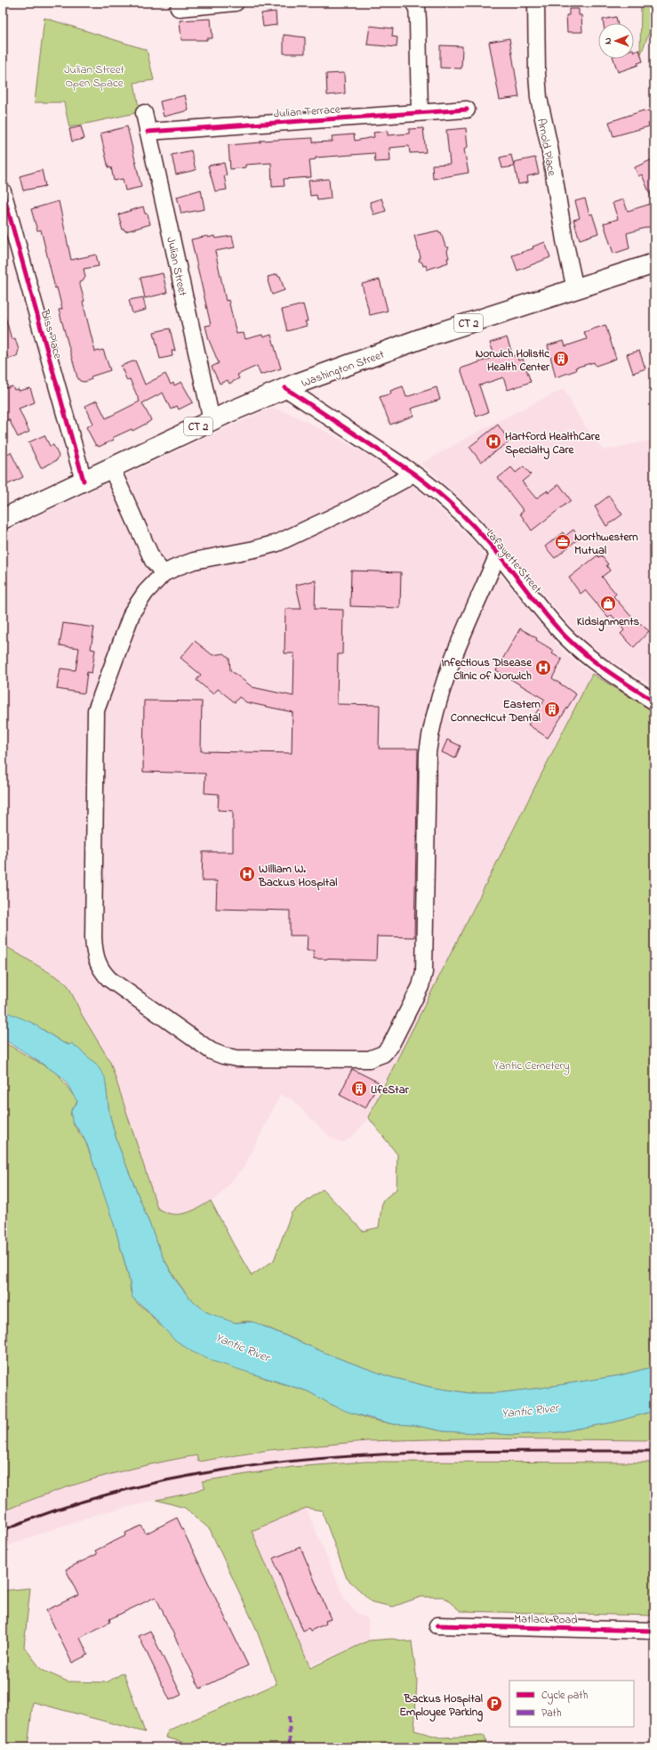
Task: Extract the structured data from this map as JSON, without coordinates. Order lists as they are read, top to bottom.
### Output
{
  "streets": {
    "highway": ["CT 2", "Washington Street"],
    "street": [
      "Julian Terrace",
      "Arnold Place",
      "Julian Street",
      "Bliss Place",
      "Lafayette Street",
      "Matlack Road"
    ]
  },
  "crossings": [
    ["Julian Terrace", "Julian Street"],
    ["Arnold Place", "Washington Street"],
    ["Julian Street", "Washington Street"],
    ["Bliss Place", "Washington Street"],
    ["Washington Street", "Lafayette Street"]
  ],
  "water": ["Yantic River"],
  "parks": ["Julian Street Open Space", "Yantic Cemetery"],
  "places": {
    "building": ["Norwich Holistic Health Center", "Eastern Connecticut Dental", "LifeStar"],
    "hospital": ["Hartford HealthCare Specialty Care", "Infectious Disease Clinic of Norwich", "William W. Backus Hospital"],
    "office": ["Northwestern Mutual"],
    "shop": ["Kidsignments"],
    "parking": ["Backus Hospital Employee Parking"]
  },
  "legend": ["Cycle path", "Path"],
  "north": "left"
}
